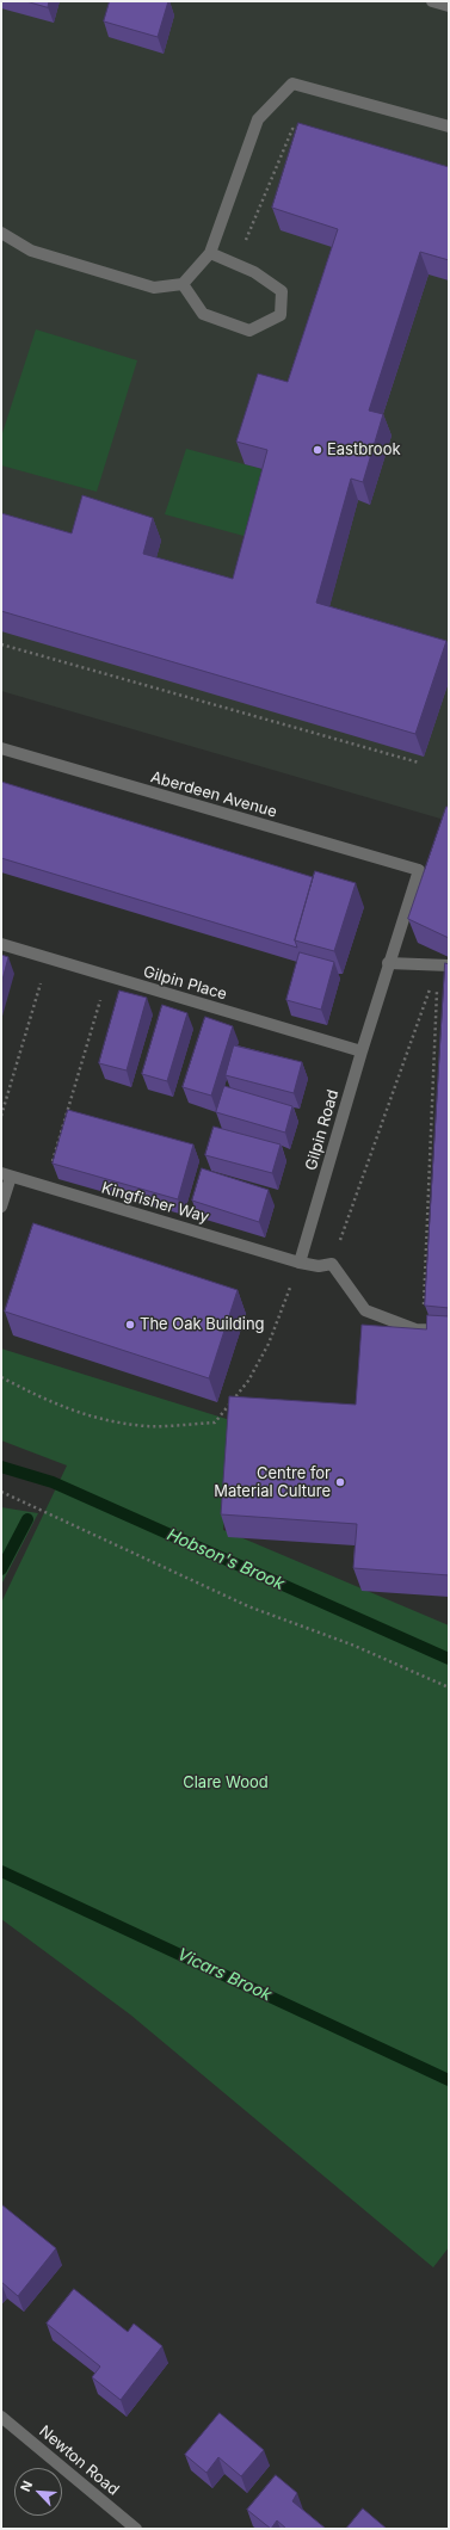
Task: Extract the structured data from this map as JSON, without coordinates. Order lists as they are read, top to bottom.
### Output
{
  "streets": {
    "street": [
      "Aberdeen Avenue",
      "Gilpin Place",
      "Gilpin Road",
      "Kingfisher Way",
      "Newton Road"
    ]
  },
  "crossings": [
    ["Aberdeen Avenue", "Gilpin Road"],
    ["Gilpin Place", "Gilpin Road"],
    ["Gilpin Road", "Kingfisher Way"]
  ],
  "water": ["Hobson's Brook", "Vicars Brook"],
  "parks": ["Clare Wood"],
  "places": ["Eastbrook", "The Oak Building", "Centre for Material Culture"],
  "north": "top left"
}
